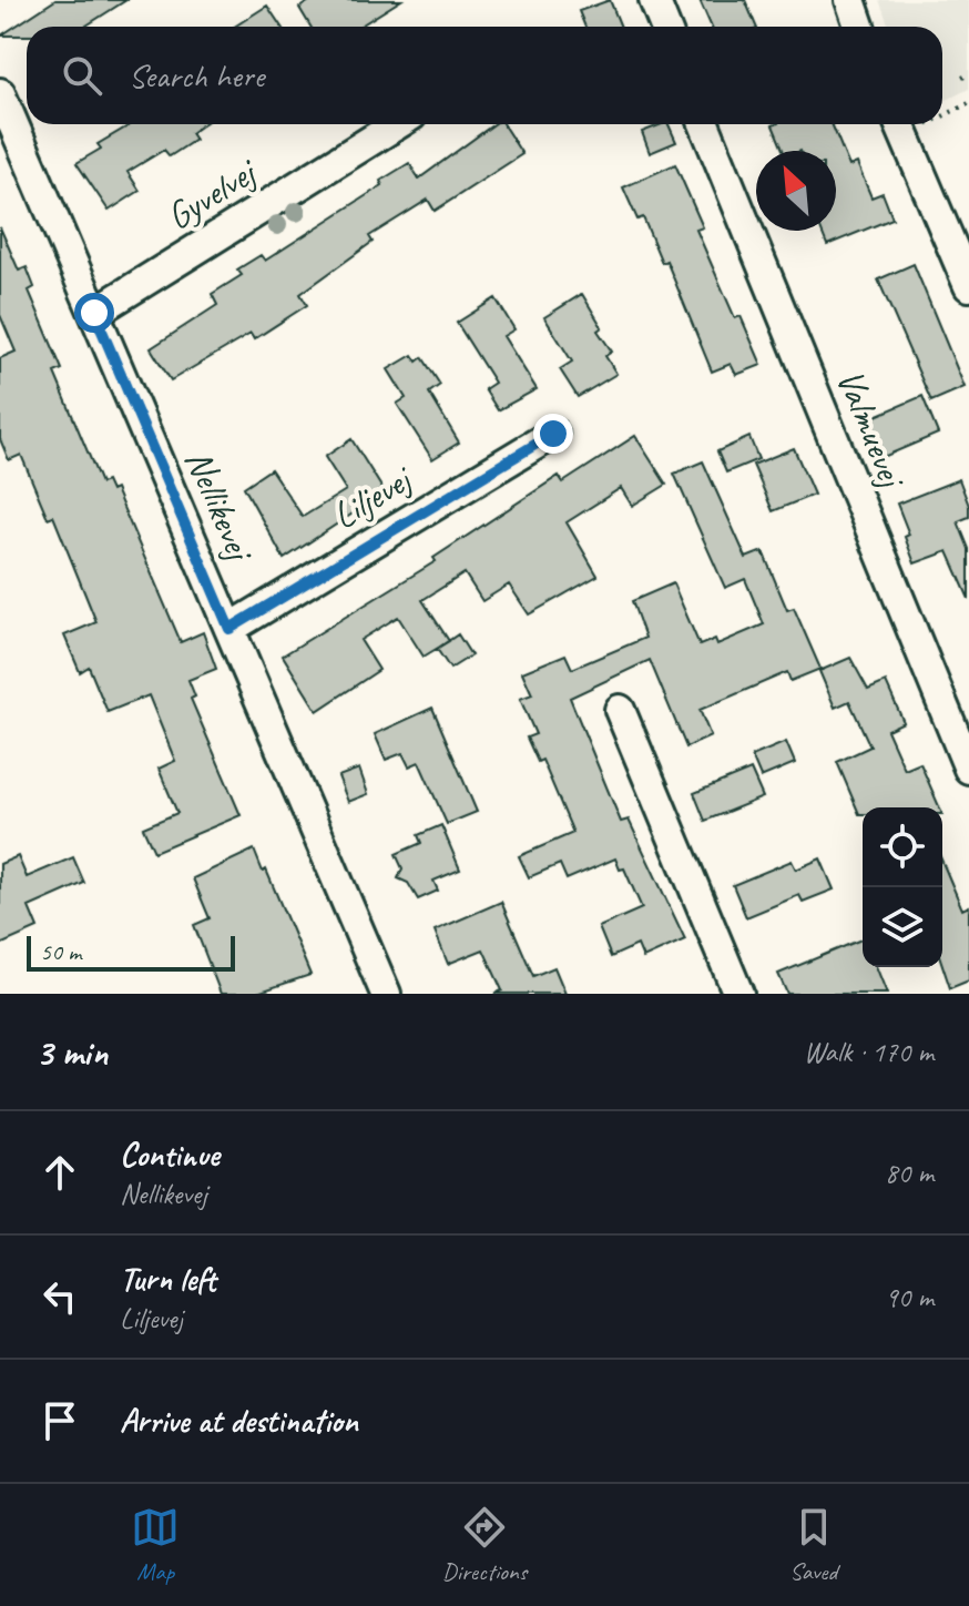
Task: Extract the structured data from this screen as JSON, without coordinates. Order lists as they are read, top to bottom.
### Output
{
  "streets": {
    "street": [
      "Gyvelvej",
      "Valmuevej",
      "Liljevej",
      "Nellikevej"
    ]
  },
  "crossings": [
    ["Gyvelvej", "Nellikevej"],
    ["Liljevej", "Nellikevej"]
  ],
  "scale_bar": "50 m",
  "north": "top left",
  "page": {
    "search": "Search here",
    "scale": "50 m",
    "heading": ["3 min", "Walk · 170 m"],
    "list": [
      ["Continue", "Nellikevej", "80 m"],
      ["Turn left", "Liljevej", "90 m"],
      "Arrive at destination"
    ],
    "nav": ["Map", "Directions", "Saved"]
  }
}
